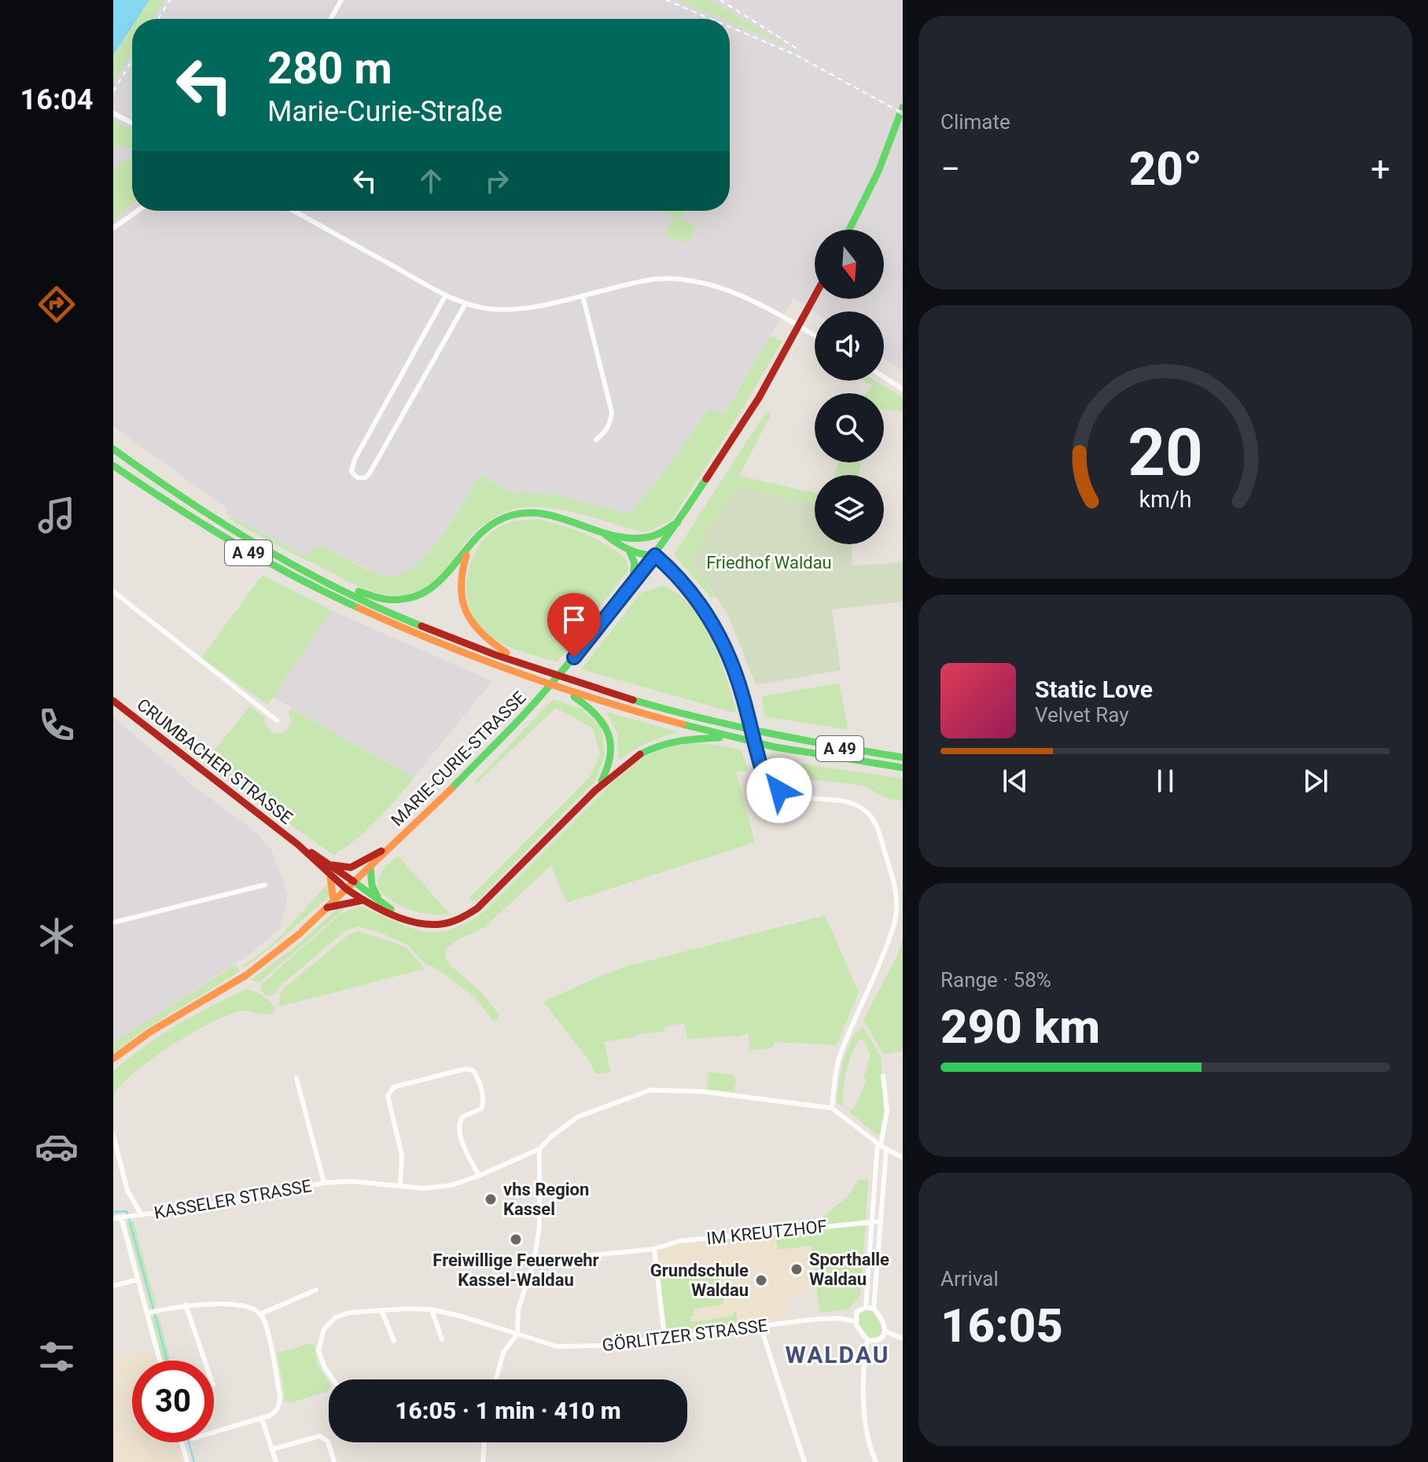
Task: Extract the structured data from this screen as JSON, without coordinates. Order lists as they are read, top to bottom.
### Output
{
  "streets": {
    "main road": ["A 49", "MARIE-CURIE-STRASSE", "CRUMBACHER STRASSE"],
    "street": ["KASSELER STRASSE", "IM KREUTZHOF", "GÖRLITZER STRASSE"]
  },
  "crossings": [
    ["MARIE-CURIE-STRASSE", "CRUMBACHER STRASSE"]
  ],
  "districts": ["WALDAU"],
  "parks": ["Friedhof Waldau"],
  "places": [
    "vhs Region Kassel",
    "Freiwillige Feuerwehr Kassel-Waldau",
    "Sporthalle Waldau",
    "Grundschule Waldau"
  ],
  "north": "bottom",
  "page": {
    "tabs": "16:04",
    "tile": [
      "Climate",
      ["Range · 58%", "290 km"],
      ["Arrival", "16:05"]
    ],
    "turn": ["280 m", "Marie-Curie-Straße"],
    "heat": ["−", "20°", "+"],
    "song": ["Static Love", "Velvet Ray"],
    "limit": "30",
    "trip": "16:05 · 1 min · 410 m",
    "gauge": ["20", "km/h"]
  }
}
